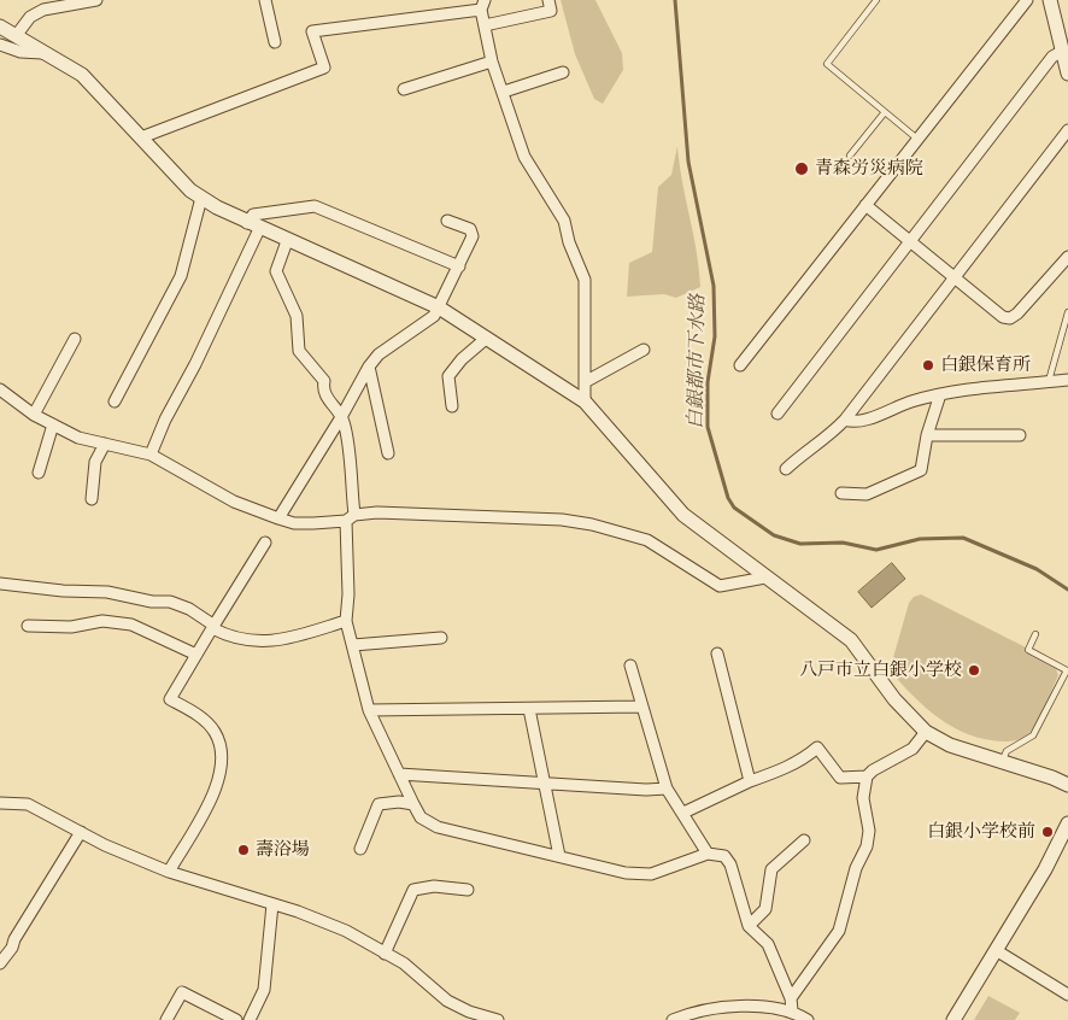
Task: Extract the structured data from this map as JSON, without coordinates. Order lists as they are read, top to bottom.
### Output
{
  "water": ["白銀都市下水路"],
  "places": [
    "青森労災病院",
    "白銀保育所",
    "八戸市立白銀小学校",
    "白銀小学校前",
    "壽浴場"
  ]
}
